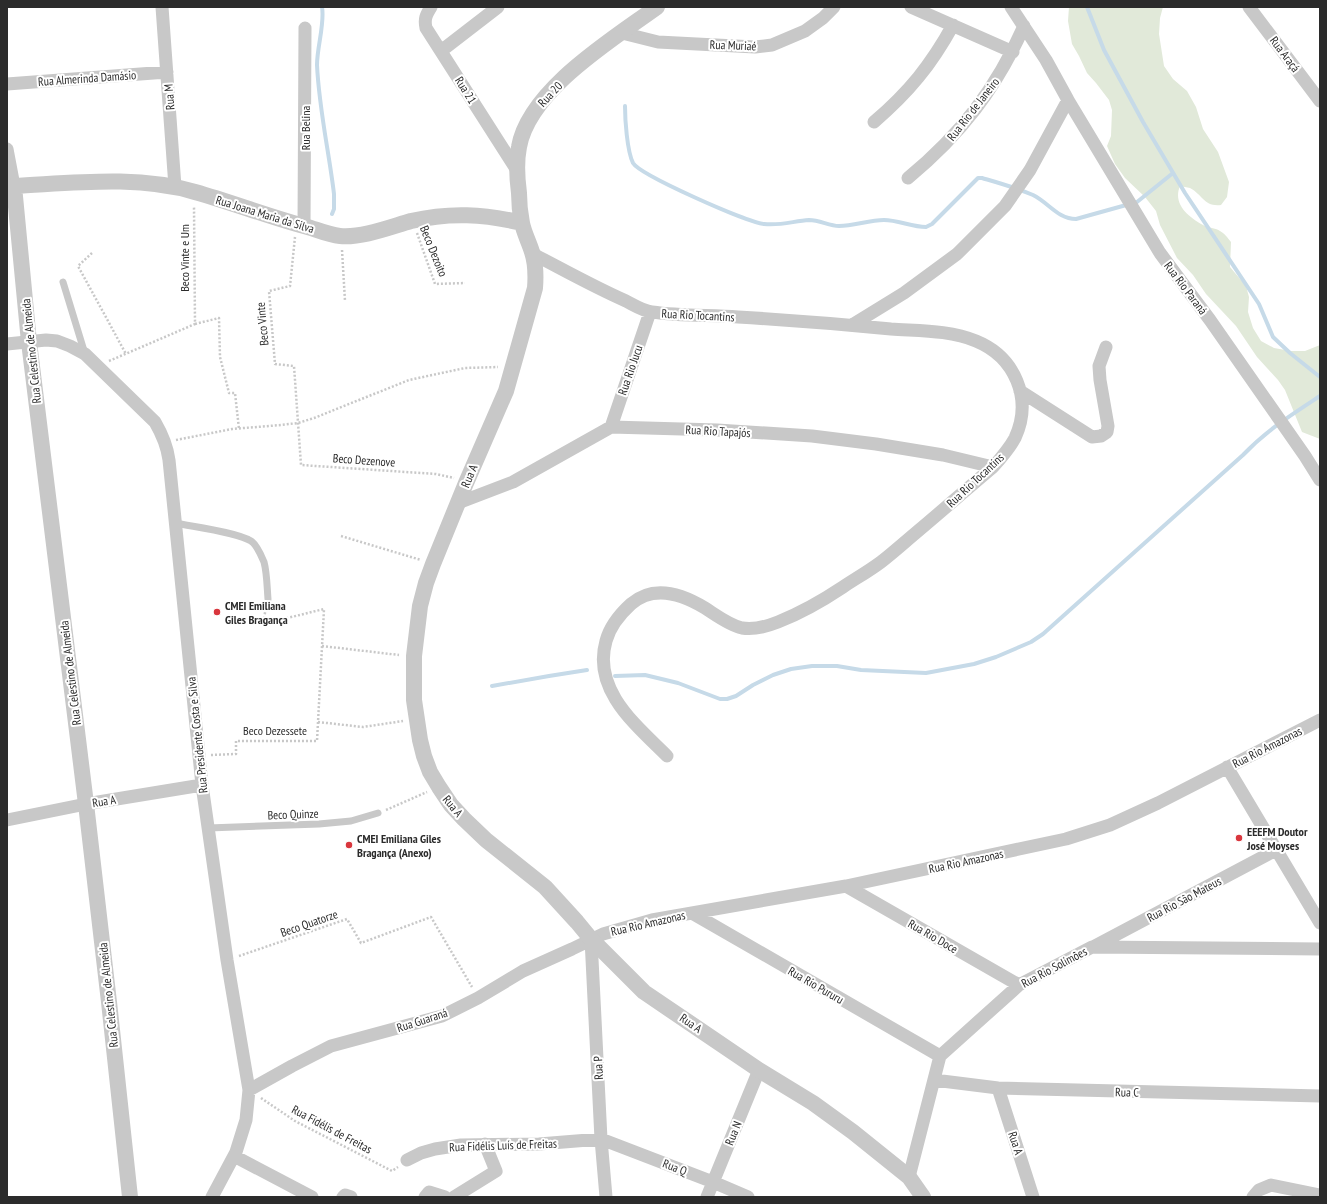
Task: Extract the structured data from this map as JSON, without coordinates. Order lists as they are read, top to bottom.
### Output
{
  "streets": {
    "street": [
      "Rua Muriaé",
      "Rua Araçá",
      "Rua Almerinda Damásio",
      "Rua 21",
      "Rua 20",
      "Rua M",
      "Rua Rio de Janeiro",
      "Rua Belina",
      "Rua Joana Maria da Silva",
      "Rua Rio Paraná",
      "Rua Rio Tocantins",
      "Rua Celestino de Almeida",
      "Rua Rio Jucu",
      "Rua Rio Tapajós",
      "Rua A",
      "Rua Presidente Costa e Silva",
      "Rua Rio Amazonas",
      "Rua Rio São Mateus",
      "Rua Rio Doce",
      "Rua Rio Solimões",
      "Rua Rio Pururu",
      "Rua Guaraná",
      "Rua P",
      "Rua C",
      "Rua N",
      "Rua Fidélis Luís de Freitas",
      "Rua Q"
    ],
    "lane": ["Beco Quinze"],
    "path": [
      "Beco Dezoito",
      "Beco Vinte e Um",
      "Beco Vinte",
      "Beco Dezenove",
      "Beco Dezessete",
      "Beco Quatorze",
      "Rua Fidélis de Freitas"
    ]
  },
  "crossings": [
    ["Rua Muriaé", "Rua 20"],
    ["Rua Almerinda Damásio", "Rua M"],
    ["Rua 21", "Rua 20"],
    ["Rua 20", "Rua Joana Maria da Silva"],
    ["Rua 20", "Rua A"],
    ["Rua M", "Rua Joana Maria da Silva"],
    ["Rua Rio de Janeiro", "Rua Rio Paraná"],
    ["Rua Belina", "Rua Joana Maria da Silva"],
    ["Rua Belina", "Beco Vinte"],
    ["Rua Joana Maria da Silva", "Beco Dezoito"],
    ["Rua Joana Maria da Silva", "Beco Vinte e Um"],
    ["Rua Joana Maria da Silva", "Beco Vinte"],
    ["Rua Joana Maria da Silva", "Rua Celestino de Almeida"],
    ["Rua Joana Maria da Silva", "Rua A"],
    ["Rua Rio Tocantins", "Rua Rio Jucu"],
    ["Rua Rio Tocantins", "Rua Rio Tapajós"],
    ["Rua Rio Tocantins", "Rua A"],
    ["Beco Vinte", "Beco Dezenove"],
    ["Rua Celestino de Almeida", "Rua A"],
    ["Rua Celestino de Almeida", "Rua Presidente Costa e Silva"],
    ["Rua Rio Jucu", "Rua Rio Tapajós"],
    ["Beco Dezenove", "Rua A"],
    ["Rua A", "Rua Presidente Costa e Silva"],
    ["Rua A", "Rua Rio Amazonas"],
    ["Rua A", "Rua Guaraná"],
    ["Rua A", "Rua P"],
    ["Rua A", "Rua C"],
    ["Rua A", "Rua N"],
    ["Beco Dezessete", "Rua Presidente Costa e Silva"],
    ["Rua Presidente Costa e Silva", "Beco Quinze"],
    ["Rua Presidente Costa e Silva", "Beco Quatorze"],
    ["Rua Presidente Costa e Silva", "Rua Guaraná"],
    ["Rua Presidente Costa e Silva", "Rua Fidélis de Freitas"],
    ["Rua Rio Amazonas", "Rua Rio Doce"],
    ["Rua Rio Amazonas", "Rua Rio Pururu"],
    ["Rua Rio Amazonas", "Rua Guaraná"],
    ["Rua Rio Amazonas", "Rua P"],
    ["Rua Rio São Mateus", "Rua Rio Solimões"],
    ["Beco Quatorze", "Rua Guaraná"],
    ["Rua Rio Doce", "Rua Rio Solimões"],
    ["Rua Rio Solimões", "Rua Rio Pururu"],
    ["Rua Guaraná", "Rua P"],
    ["Rua Guaraná", "Rua Fidélis de Freitas"],
    ["Rua P", "Rua Fidélis Luís de Freitas"],
    ["Rua P", "Rua Q"],
    ["Rua Fidélis de Freitas", "Rua Fidélis Luís de Freitas"],
    ["Rua N", "Rua Q"],
    ["Rua Fidélis Luís de Freitas", "Rua Q"]
  ],
  "places": ["CMEI Emiliana Giles Bragança", "EEEFM Doutor José Moyses", "CMEI Emiliana Giles Bragança (Anexo)"]
}
